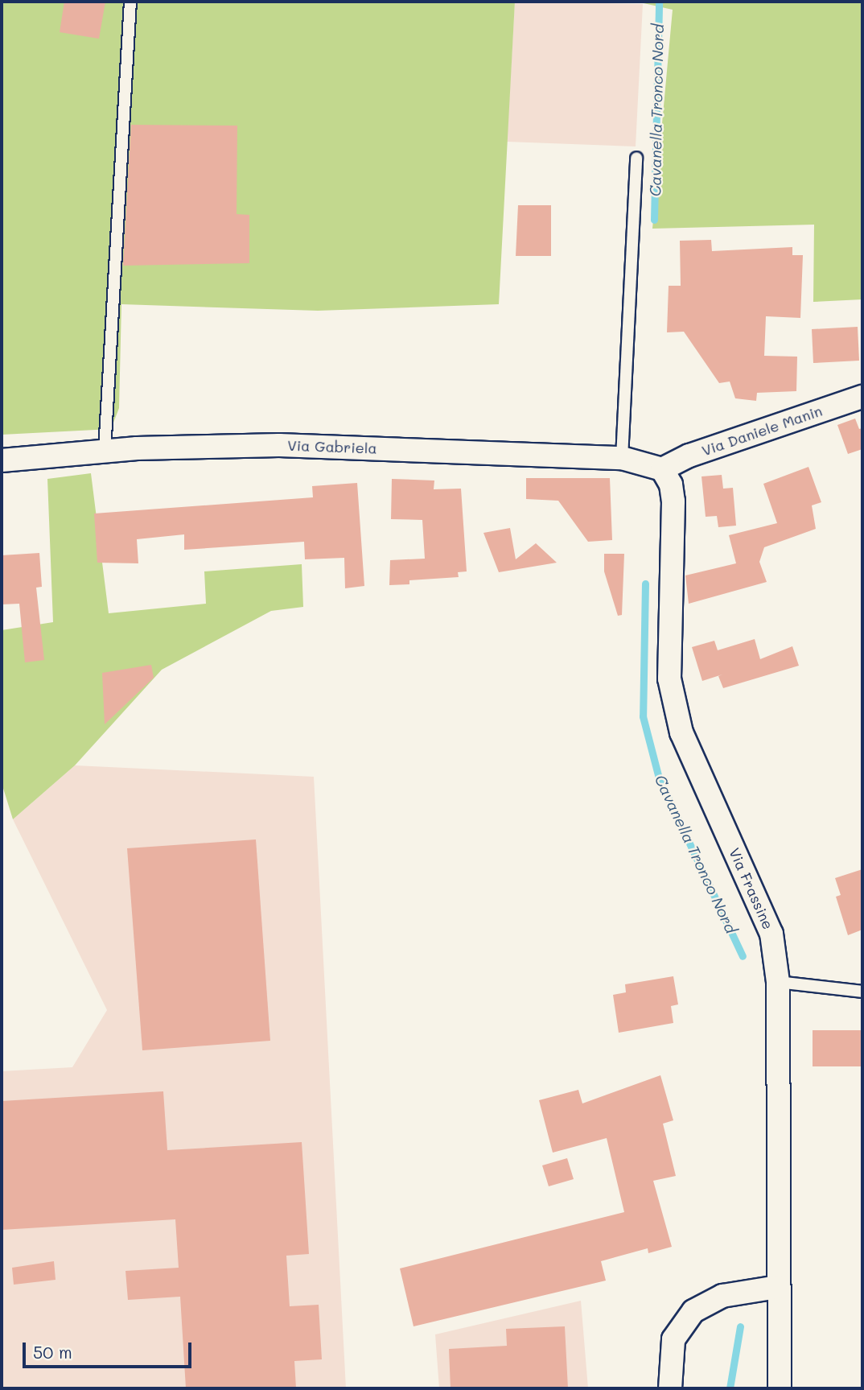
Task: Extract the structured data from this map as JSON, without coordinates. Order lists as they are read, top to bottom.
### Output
{
  "streets": {
    "street": ["Via Daniele Manin", "Via Gabriela", "Via Frassine"]
  },
  "crossings": [
    ["Via Daniele Manin", "Via Gabriela"],
    ["Via Daniele Manin", "Via Frassine"],
    ["Via Gabriela", "Via Frassine"]
  ],
  "water": ["Cavanella Tronco Nord"],
  "scale_bar": "50 m"
}
